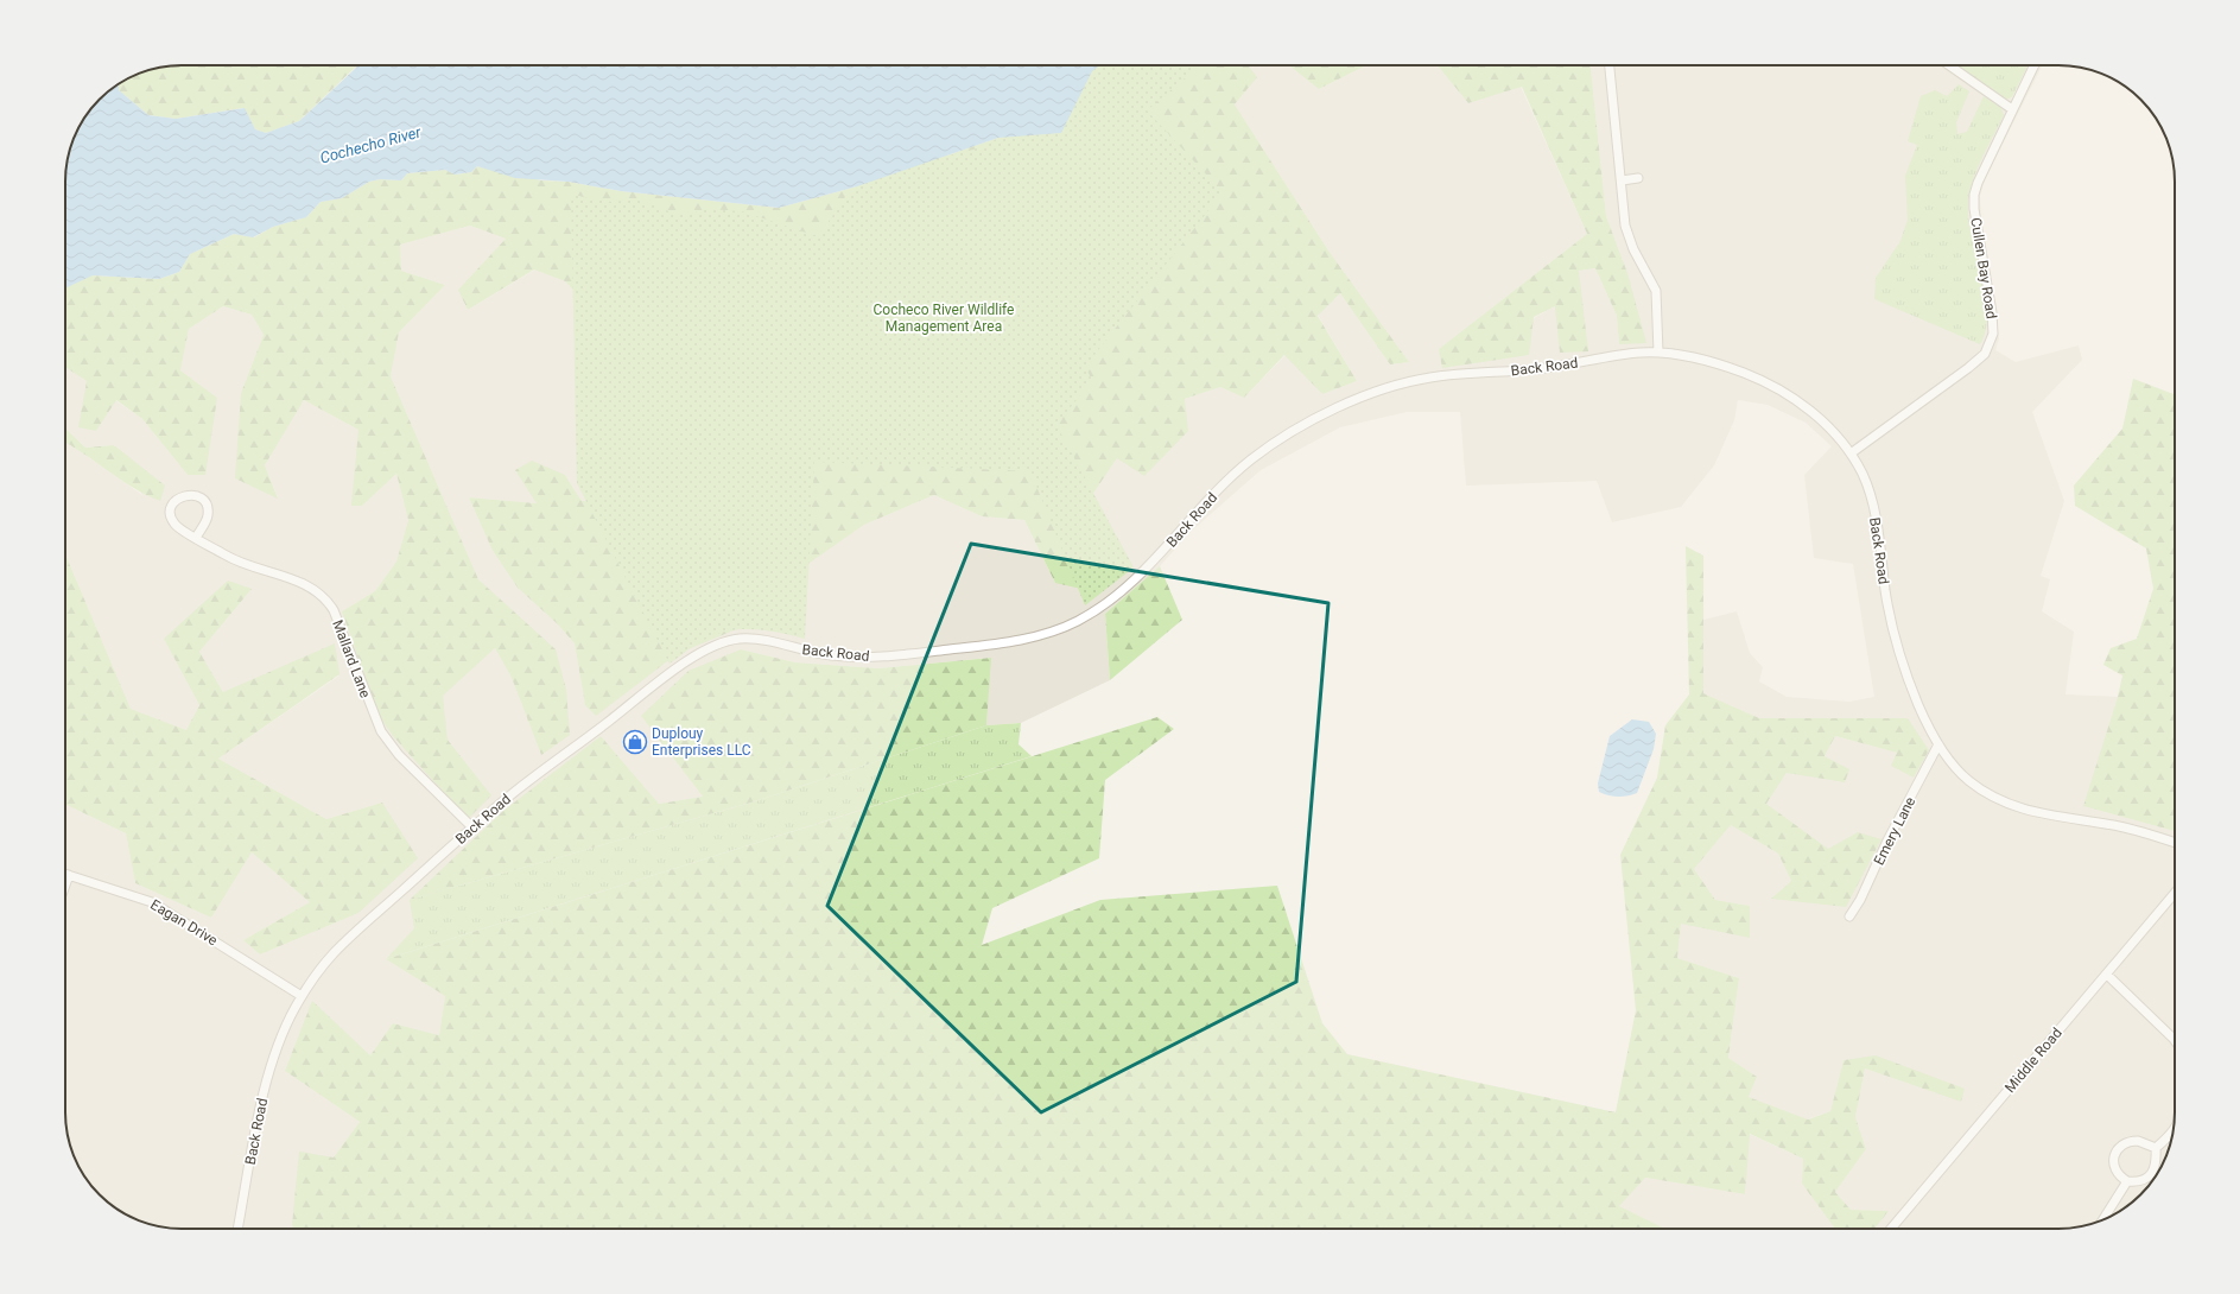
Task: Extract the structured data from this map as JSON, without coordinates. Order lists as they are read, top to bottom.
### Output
{
  "streets": {
    "street": [
      "Cullen Bay Road",
      "Back Road",
      "Mallard Lane",
      "Emery Lane",
      "Eagan Drive",
      "Middle Road"
    ]
  },
  "crossings": [
    ["Cullen Bay Road", "Back Road"],
    ["Back Road", "Mallard Lane"],
    ["Back Road", "Emery Lane"],
    ["Back Road", "Eagan Drive"]
  ],
  "water": ["Cochecho River"],
  "parks": ["Cocheco River Wildlife Management Area"],
  "places": {
    "shop": ["Duplouy Enterprises LLC"]
  }
}
